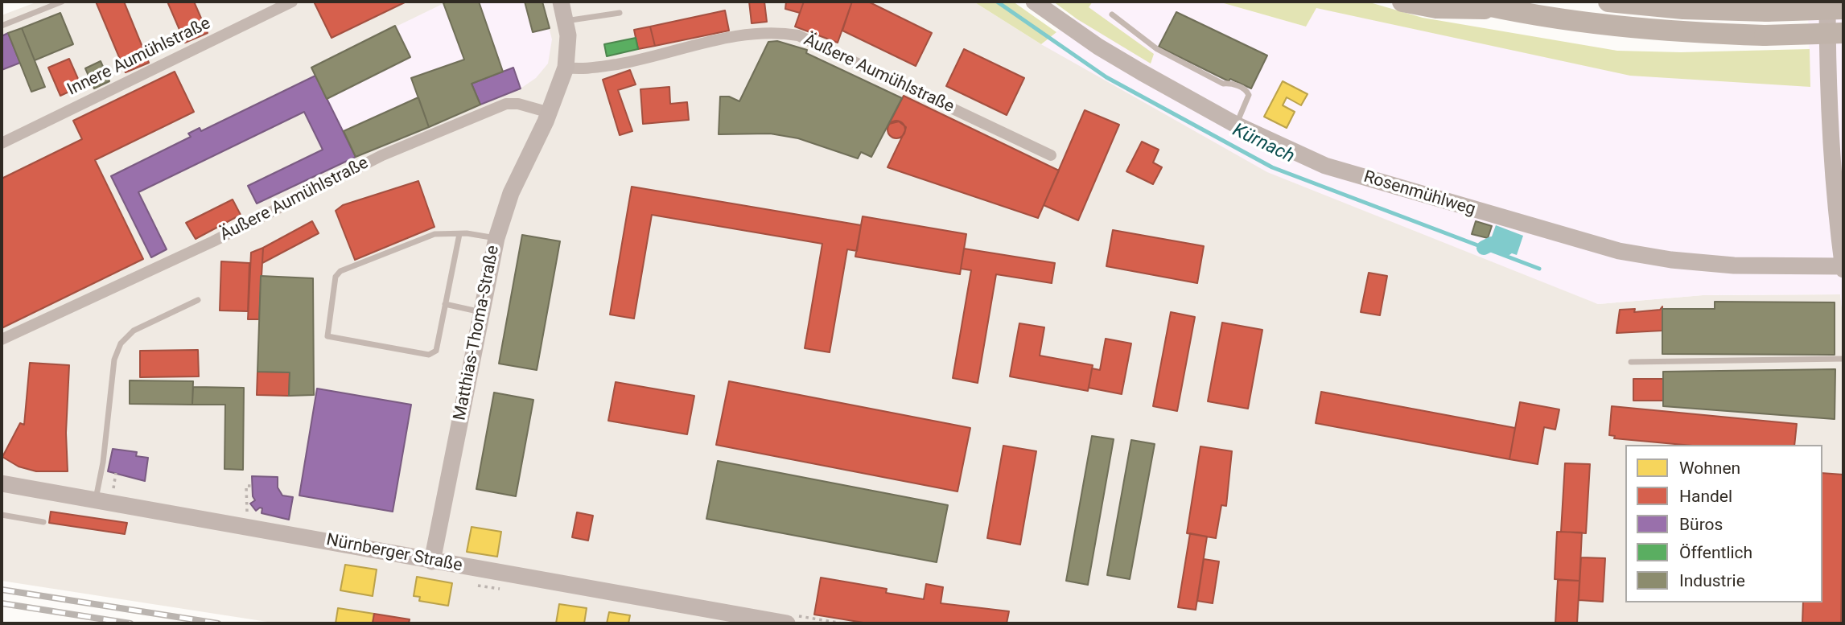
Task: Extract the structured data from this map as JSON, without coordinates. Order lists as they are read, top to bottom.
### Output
{
  "streets": {
    "street": [
      "Innere Aumühlstraße",
      "Äußere Aumühlstraße",
      "Rosenmühlweg",
      "Matthias-Thoma-Straße",
      "Nürnberger Straße"
    ]
  },
  "crossings": [
    ["Äußere Aumühlstraße", "Matthias-Thoma-Straße"],
    ["Matthias-Thoma-Straße", "Nürnberger Straße"]
  ],
  "water": ["Kürnach"],
  "legend": [
    "Wohnen",
    "Handel",
    "Büros",
    "Öffentlich",
    "Industrie"
  ]
}
